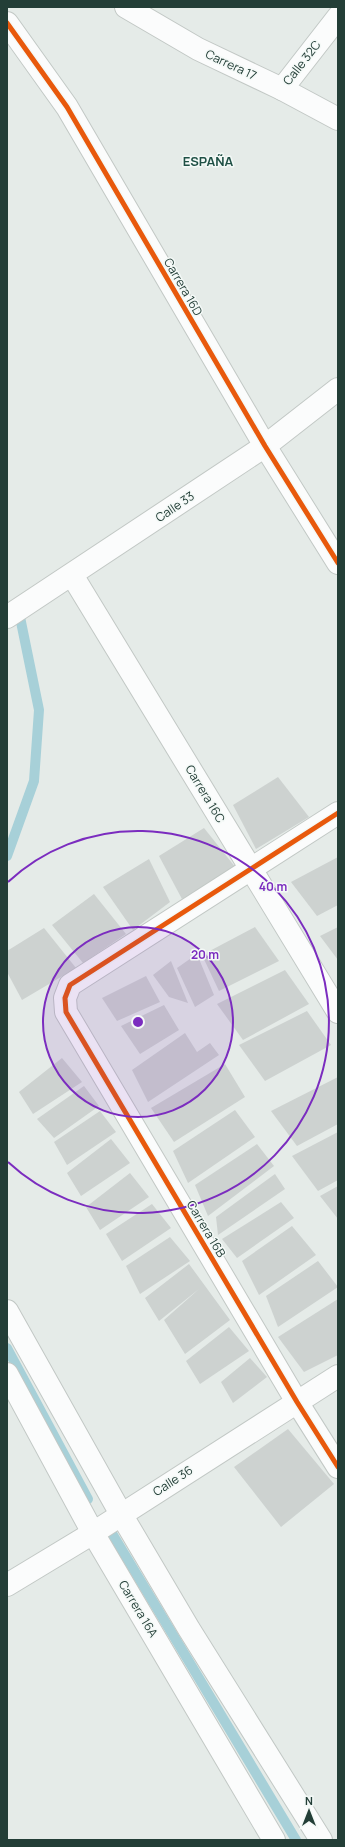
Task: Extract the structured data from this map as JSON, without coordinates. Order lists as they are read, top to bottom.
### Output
{
  "streets": {
    "street": [
      "Calle 32C",
      "Carrera 17",
      "Carrera 16D",
      "Calle 33",
      "Carrera 16C",
      "Carrera 16B",
      "Calle 36",
      "Carrera 16A"
    ]
  },
  "crossings": [
    ["Calle 32C", "Carrera 17"],
    ["Carrera 16D", "Calle 33"],
    ["Calle 33", "Carrera 16C"],
    ["Carrera 16C", "Carrera 16B"],
    ["Carrera 16B", "Calle 36"],
    ["Calle 36", "Carrera 16A"]
  ],
  "districts": ["ESPAÑA"],
  "north": "top",
  "rings": ["40 m", "20 m"]
}
